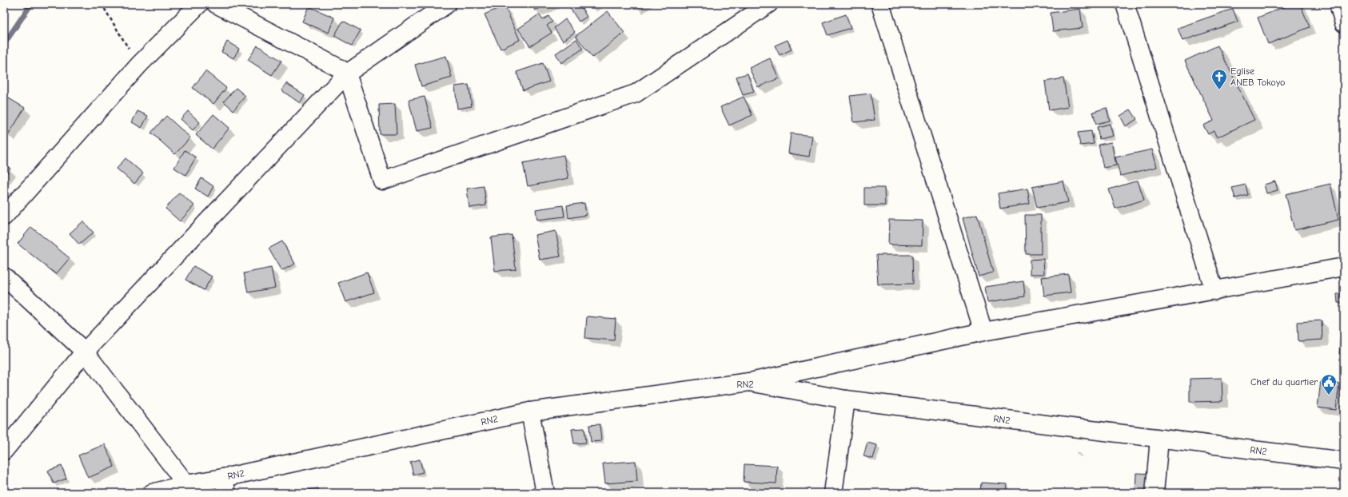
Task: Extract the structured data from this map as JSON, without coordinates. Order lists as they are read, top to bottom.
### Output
{
  "streets": {
    "street": ["RN2"]
  },
  "places": {
    "church": ["Eglise ANEB Tokoyo"],
    "public building": ["Chef du quartier"]
  }
}
